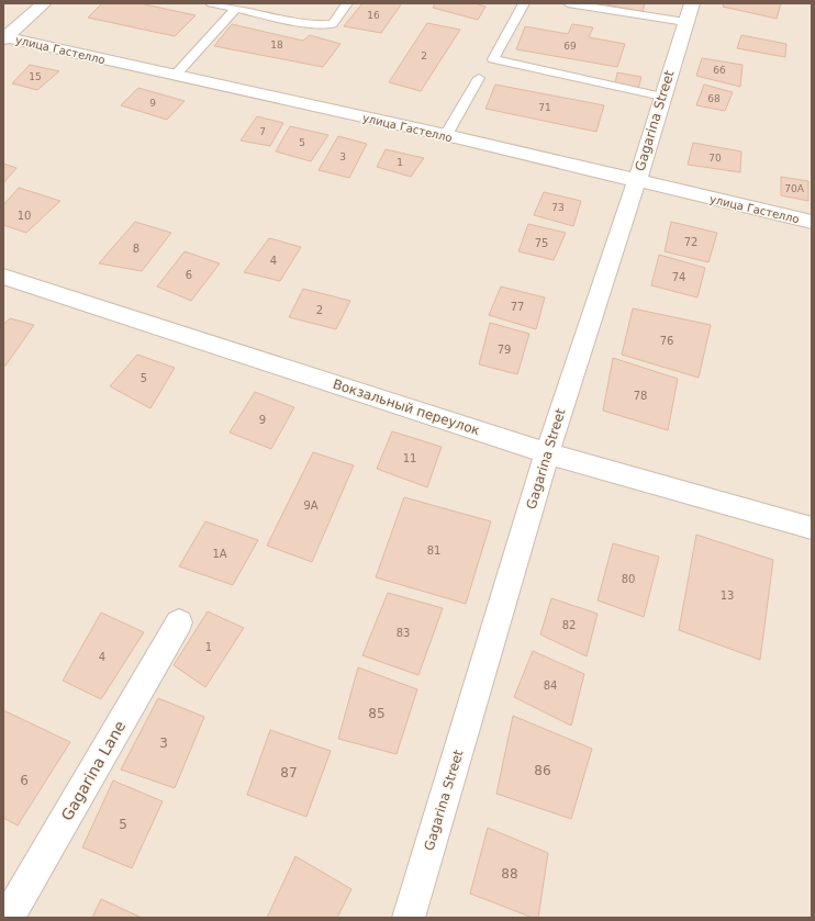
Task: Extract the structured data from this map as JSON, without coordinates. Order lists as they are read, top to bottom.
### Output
{
  "streets": {
    "street": [
      "улица Гастелло",
      "Gagarina Street",
      "Вокзальный переулок",
      "Gagarina Lane"
    ]
  },
  "crossings": [
    ["улица Гастелло", "Gagarina Street"],
    ["Gagarina Street", "Вокзальный переулок"]
  ],
  "house_numbers": [
    "16",
    "18",
    "69",
    "2",
    "66",
    "15",
    "68",
    "9",
    "71",
    "7",
    "5",
    "3",
    "70",
    "1",
    "70А",
    "73",
    "10",
    "72",
    "75",
    "8",
    "4",
    "6",
    "74",
    "77",
    "2",
    "76",
    "79",
    "5",
    "78",
    "9",
    "11",
    "9А",
    "81",
    "1А",
    "80",
    "13",
    "82",
    "83",
    "1",
    "4",
    "84",
    "85",
    "3",
    "86",
    "87",
    "6",
    "5",
    "88"
  ]
}
